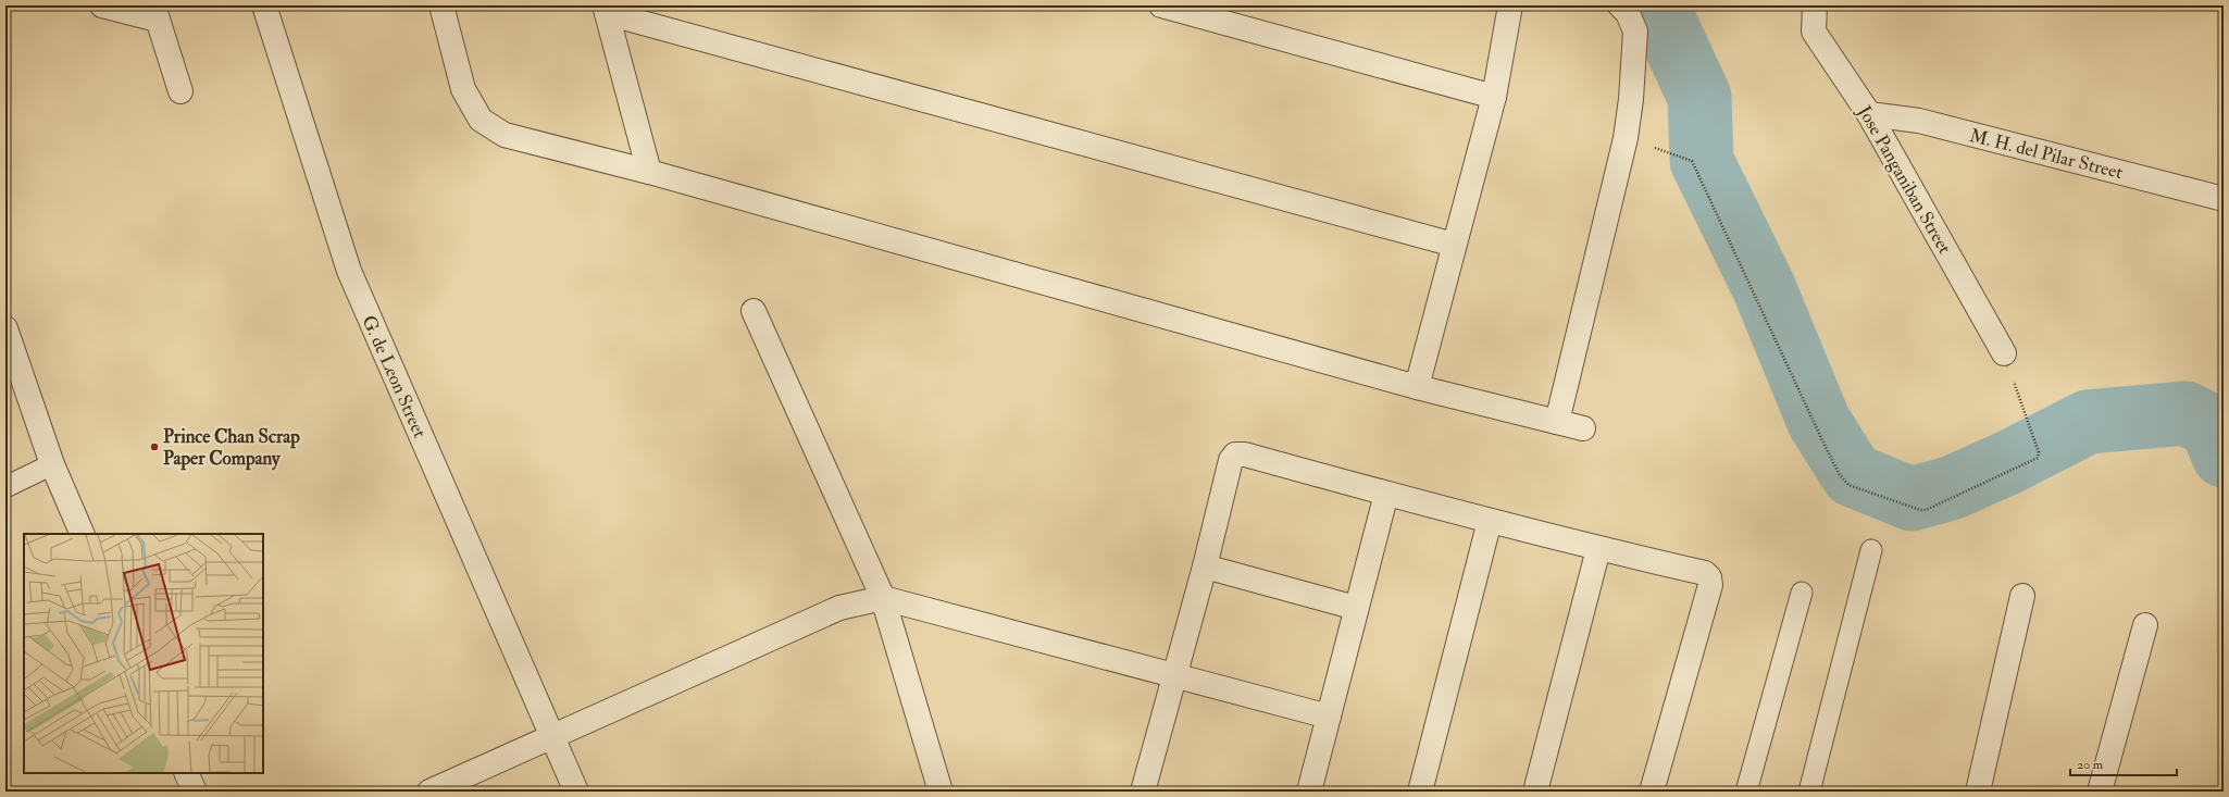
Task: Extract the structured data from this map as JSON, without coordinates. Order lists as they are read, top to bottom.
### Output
{
  "streets": {
    "street": ["M. H. del Pilar Street", "Jose Panganiban Street", "G. de Leon Street"]
  },
  "crossings": [
    ["M. H. del Pilar Street", "Jose Panganiban Street"]
  ],
  "places": ["Prince Chan Scrap Paper Company"],
  "scale_bar": "20 m"
}
